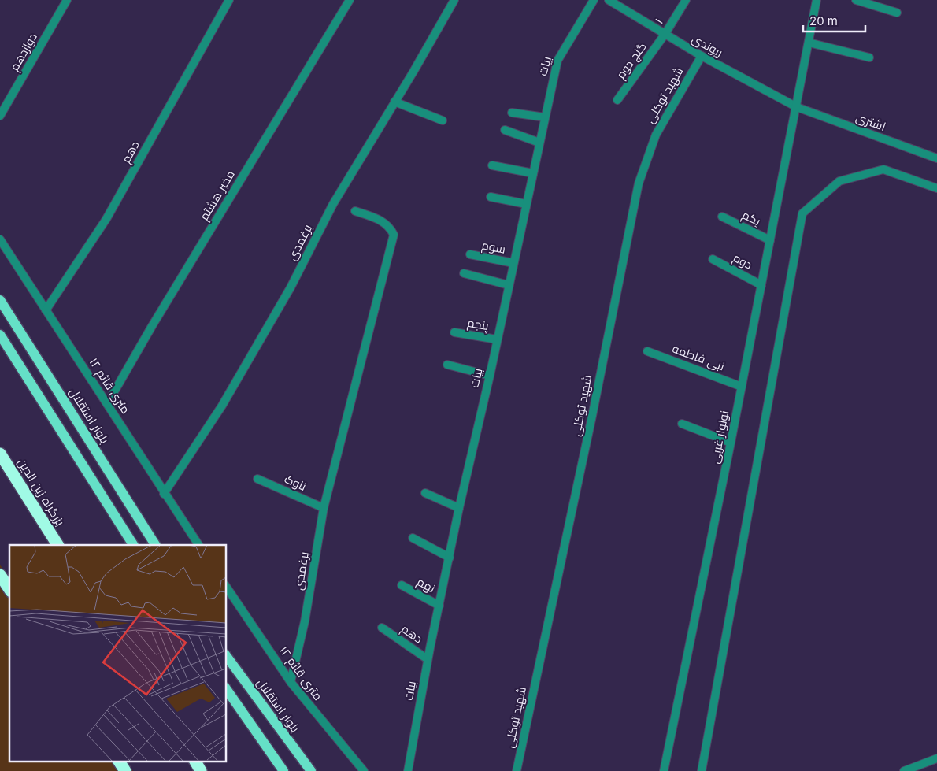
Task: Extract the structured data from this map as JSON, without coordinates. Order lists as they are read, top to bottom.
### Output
{
  "streets": {
    "highway": ["بزرگراه زین الدین"],
    "main road": ["بلوار استقلال"],
    "street": [
      "۱",
      "ریوندی",
      "دوازدهم",
      "گنج دوم",
      "بیات",
      "شهید توکلی",
      "اشتری",
      "دهم",
      "مخبر هشتم",
      "یکم",
      "برغمدی",
      "سوم",
      "دوم",
      "پنجم",
      "نبی فاطمه",
      "۱۲ متری قائم",
      "نونوار غربی",
      "ناوک",
      "نهم"
    ]
  },
  "crossings": [
    ["۱", "ریوندی"],
    ["۱", "گنج دوم"],
    ["ریوندی", "گنج دوم"],
    ["ریوندی", "شهید توکلی"],
    ["ریوندی", "اشتری"],
    ["ریوندی", "نونوار غربی"],
    ["بیات", "دهم"],
    ["بیات", "سوم"],
    ["بیات", "پنجم"],
    ["بیات", "نهم"],
    ["اشتری", "نونوار غربی"],
    ["دهم", "۱۲ متری قائم"],
    ["مخبر هشتم", "۱۲ متری قائم"],
    ["یکم", "نونوار غربی"],
    ["برغمدی", "۱۲ متری قائم"],
    ["برغمدی", "ناوک"],
    ["دوم", "نونوار غربی"],
    ["نبی فاطمه", "نونوار غربی"]
  ],
  "scale_bar": "20 m"
}
